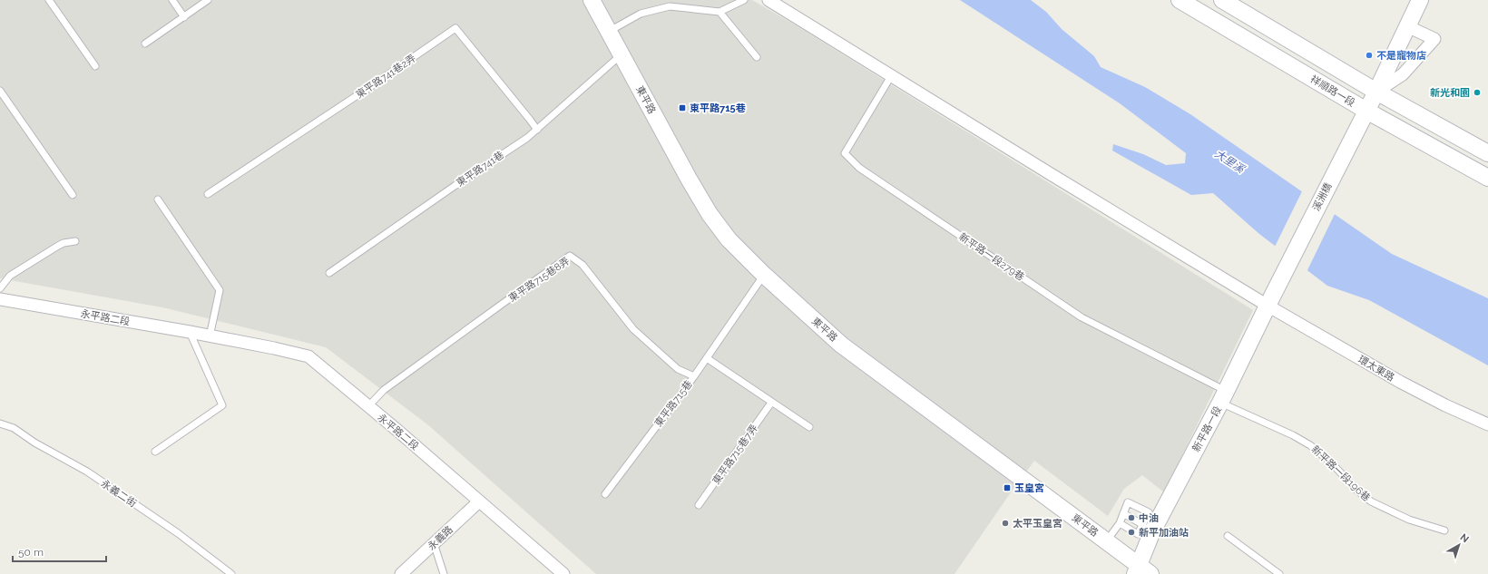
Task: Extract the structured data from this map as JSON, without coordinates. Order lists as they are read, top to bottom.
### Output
{
  "streets": {
    "street": [
      "祥順路一段",
      "東平路",
      "溪洲橋",
      "永平路二段",
      "環太東路",
      "新平路一段",
      "永義路"
    ],
    "lane": [
      "東平路741巷2弄",
      "東平路741巷",
      "新平路一段279巷",
      "東平路715巷8弄",
      "東平路715巷",
      "東平路715巷7弄",
      "新平路一段196巷",
      "永義二街"
    ]
  },
  "crossings": [
    ["東平路741巷2弄", "東平路741巷"],
    ["祥順路一段", "溪洲橋"],
    ["東平路", "東平路741巷"],
    ["東平路", "東平路715巷"],
    ["東平路", "新平路一段"],
    ["溪洲橋", "新平路一段"],
    ["新平路一段279巷", "環太東路"],
    ["新平路一段279巷", "新平路一段"],
    ["新平路一段279巷", "新平路一段196巷"],
    ["東平路715巷8弄", "永平路二段"],
    ["東平路715巷8弄", "東平路715巷"],
    ["永平路二段", "永義路"],
    ["環太東路", "新平路一段"],
    ["新平路一段", "新平路一段196巷"]
  ],
  "water": ["大里溪"],
  "places": {
    "other": [
      "不是寵物店",
      "新光和園",
      "中油",
      "太平玉皇宮",
      "新平加油站"
    ],
    "transit": ["東平路715巷", "玉皇宮"]
  },
  "scale_bar": "50 m",
  "north": "top right"
}
